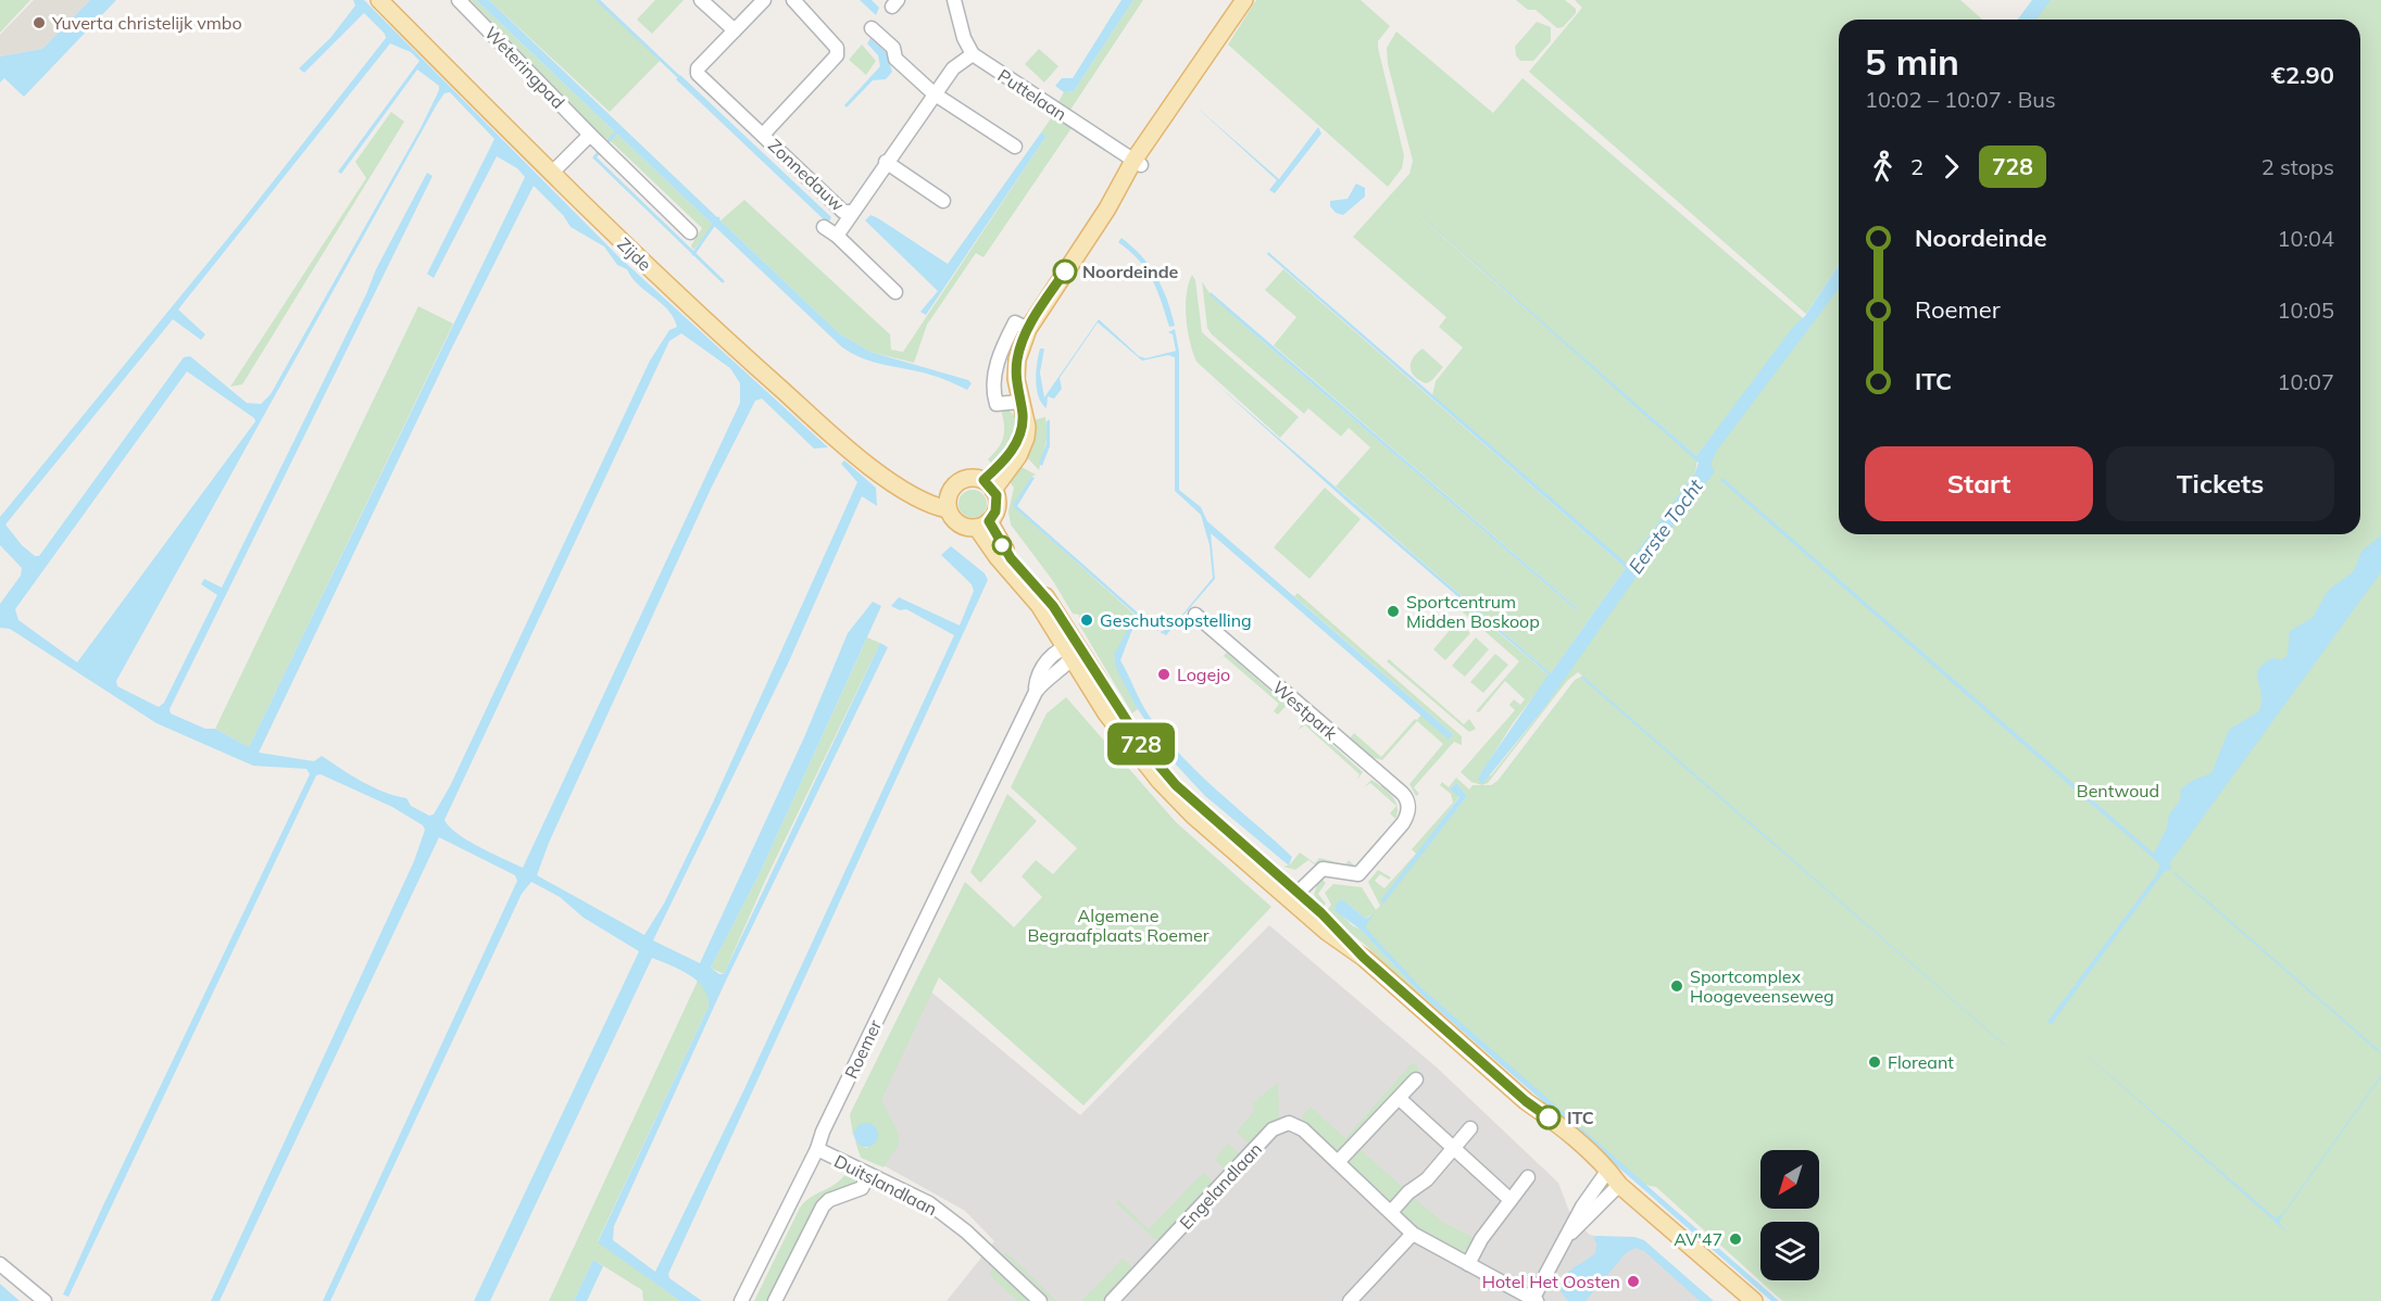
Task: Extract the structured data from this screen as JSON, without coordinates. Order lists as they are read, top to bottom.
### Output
{
  "streets": {
    "main road": ["Zijde"],
    "street": [
      "Weteringpad",
      "Puttelaan",
      "Zonnedauw",
      "Westpark",
      "Roemer",
      "Duitslandlaan",
      "Engelandlaan"
    ]
  },
  "crossings": [
    ["Roemer", "Duitslandlaan"]
  ],
  "water": ["Eerste Tocht"],
  "parks": ["Bentwoud", "Algemene Begraafplaats Roemer"],
  "places": [
    "Yuverta christelijk vmbo",
    "Noordeinde",
    "Sportcentrum Midden Boskoop",
    "Geschutsopstelling",
    "Logejo",
    "Sportcomplex Hoogeveenseweg",
    "Floreant",
    "ITC",
    "AV'47",
    "Hotel Het Oosten"
  ],
  "lines": ["bus line 728"],
  "north": "bottom left",
  "page": {
    "on_map": "728",
    "heading": ["5 min", "10:02 – 10:07 · Bus", "€2.90"],
    "legs": ["2", "728", "2 stops"],
    "list": [
      {
        "name": "Noordeinde",
        "value": "10:04"
      },
      {
        "name": "Roemer",
        "value": "10:05"
      },
      {
        "name": "ITC",
        "value": "10:07"
      }
    ],
    "buttons": ["Start", "Tickets"]
  }
}
